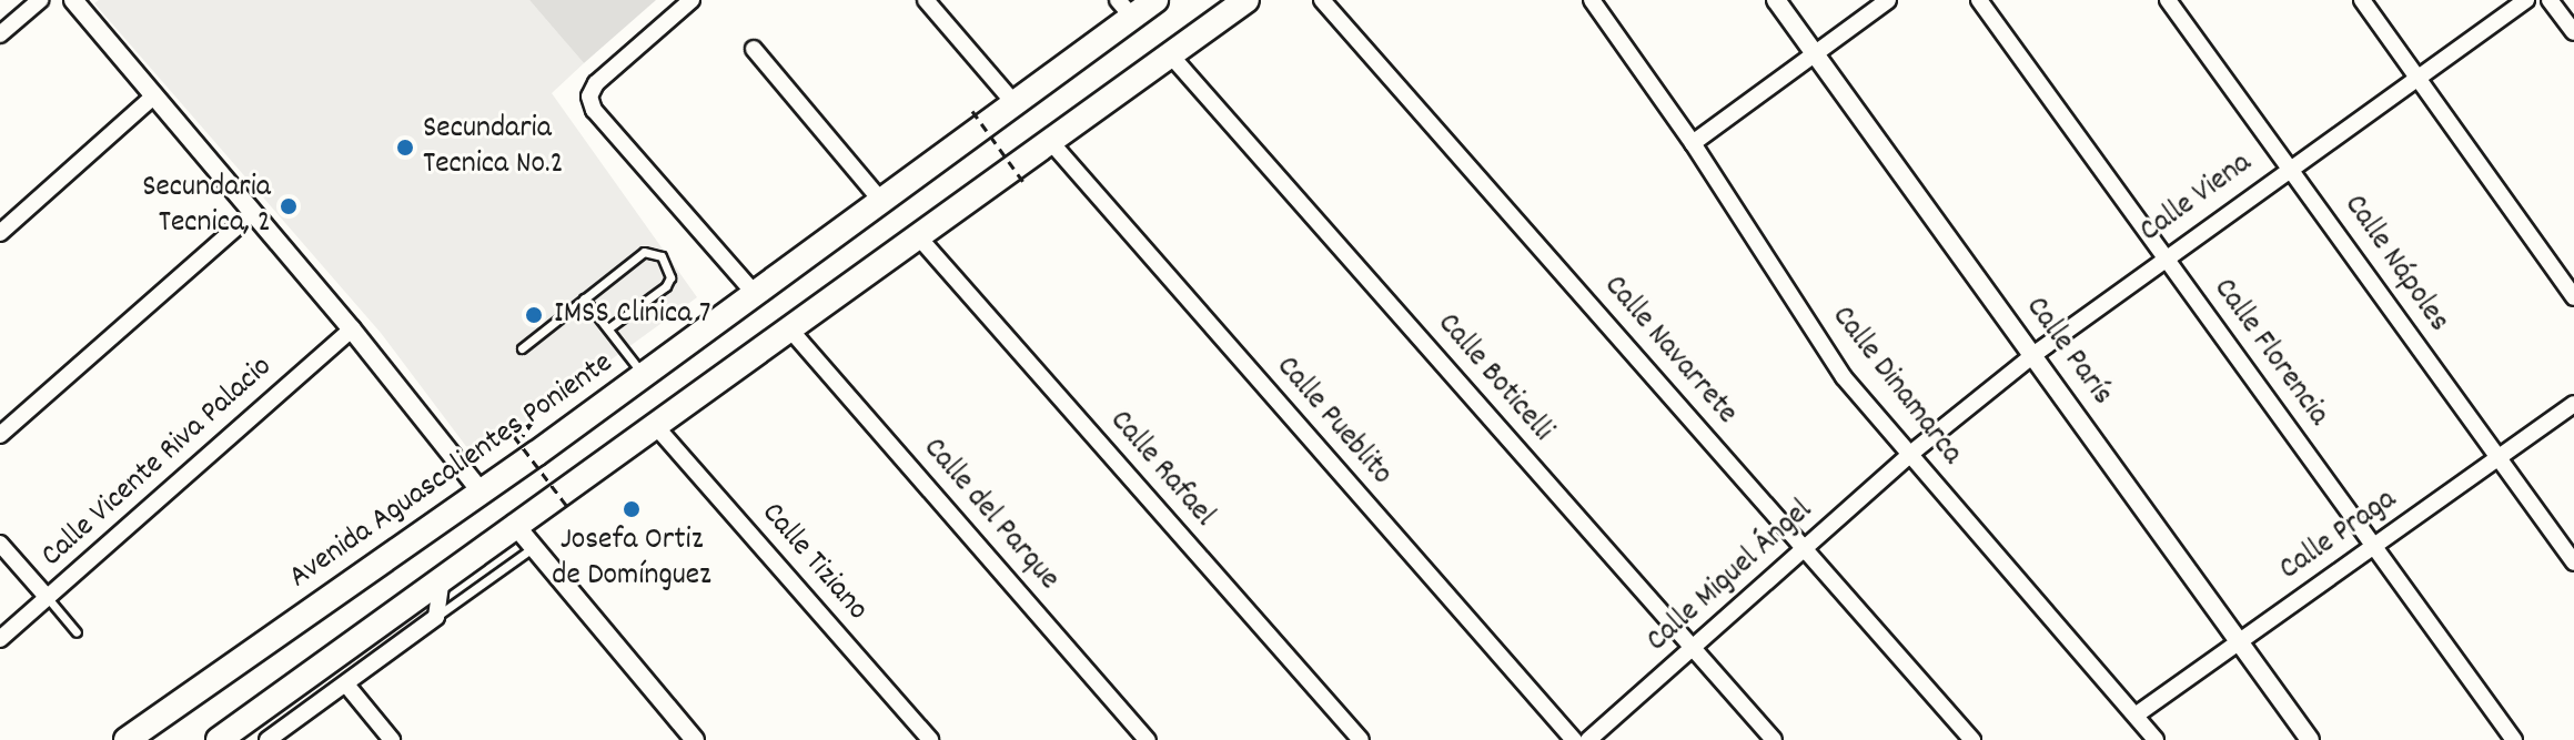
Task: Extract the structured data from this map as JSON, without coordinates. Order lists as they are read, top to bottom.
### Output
{
  "streets": {
    "main road": ["Avenida Aguascalientes Poniente"],
    "street": [
      "Calle Viena",
      "Calle Nápoles",
      "Calle Navarrete",
      "Calle París",
      "Calle Florencia",
      "Calle Boticelli",
      "Calle Dinamarca",
      "Calle Pueblito",
      "Calle Vicente Riva Palacio",
      "Calle Rafael",
      "Calle del Parque",
      "Calle Praga",
      "Calle Tiziano",
      "Calle Miguel Ángel"
    ]
  },
  "crossings": [
    ["Calle Viena", "Calle Nápoles"],
    ["Calle Viena", "Calle París"],
    ["Calle Viena", "Calle Florencia"],
    ["Calle Viena", "Calle Dinamarca"],
    ["Calle Viena", "Calle Miguel Ángel"],
    ["Calle Nápoles", "Calle Praga"],
    ["Calle Navarrete", "Calle Miguel Ángel"],
    ["Calle París", "Calle Praga"],
    ["Calle Florencia", "Calle Praga"],
    ["Calle Boticelli", "Calle Miguel Ángel"],
    ["Calle Dinamarca", "Calle Praga"],
    ["Calle Dinamarca", "Calle Miguel Ángel"]
  ],
  "places": [
    "Secundaria Tecnica No.2",
    "Secundaria Tecnica, 2",
    "IMSS Clinica 7",
    "Josefa Ortiz de Domínguez"
  ]
}
